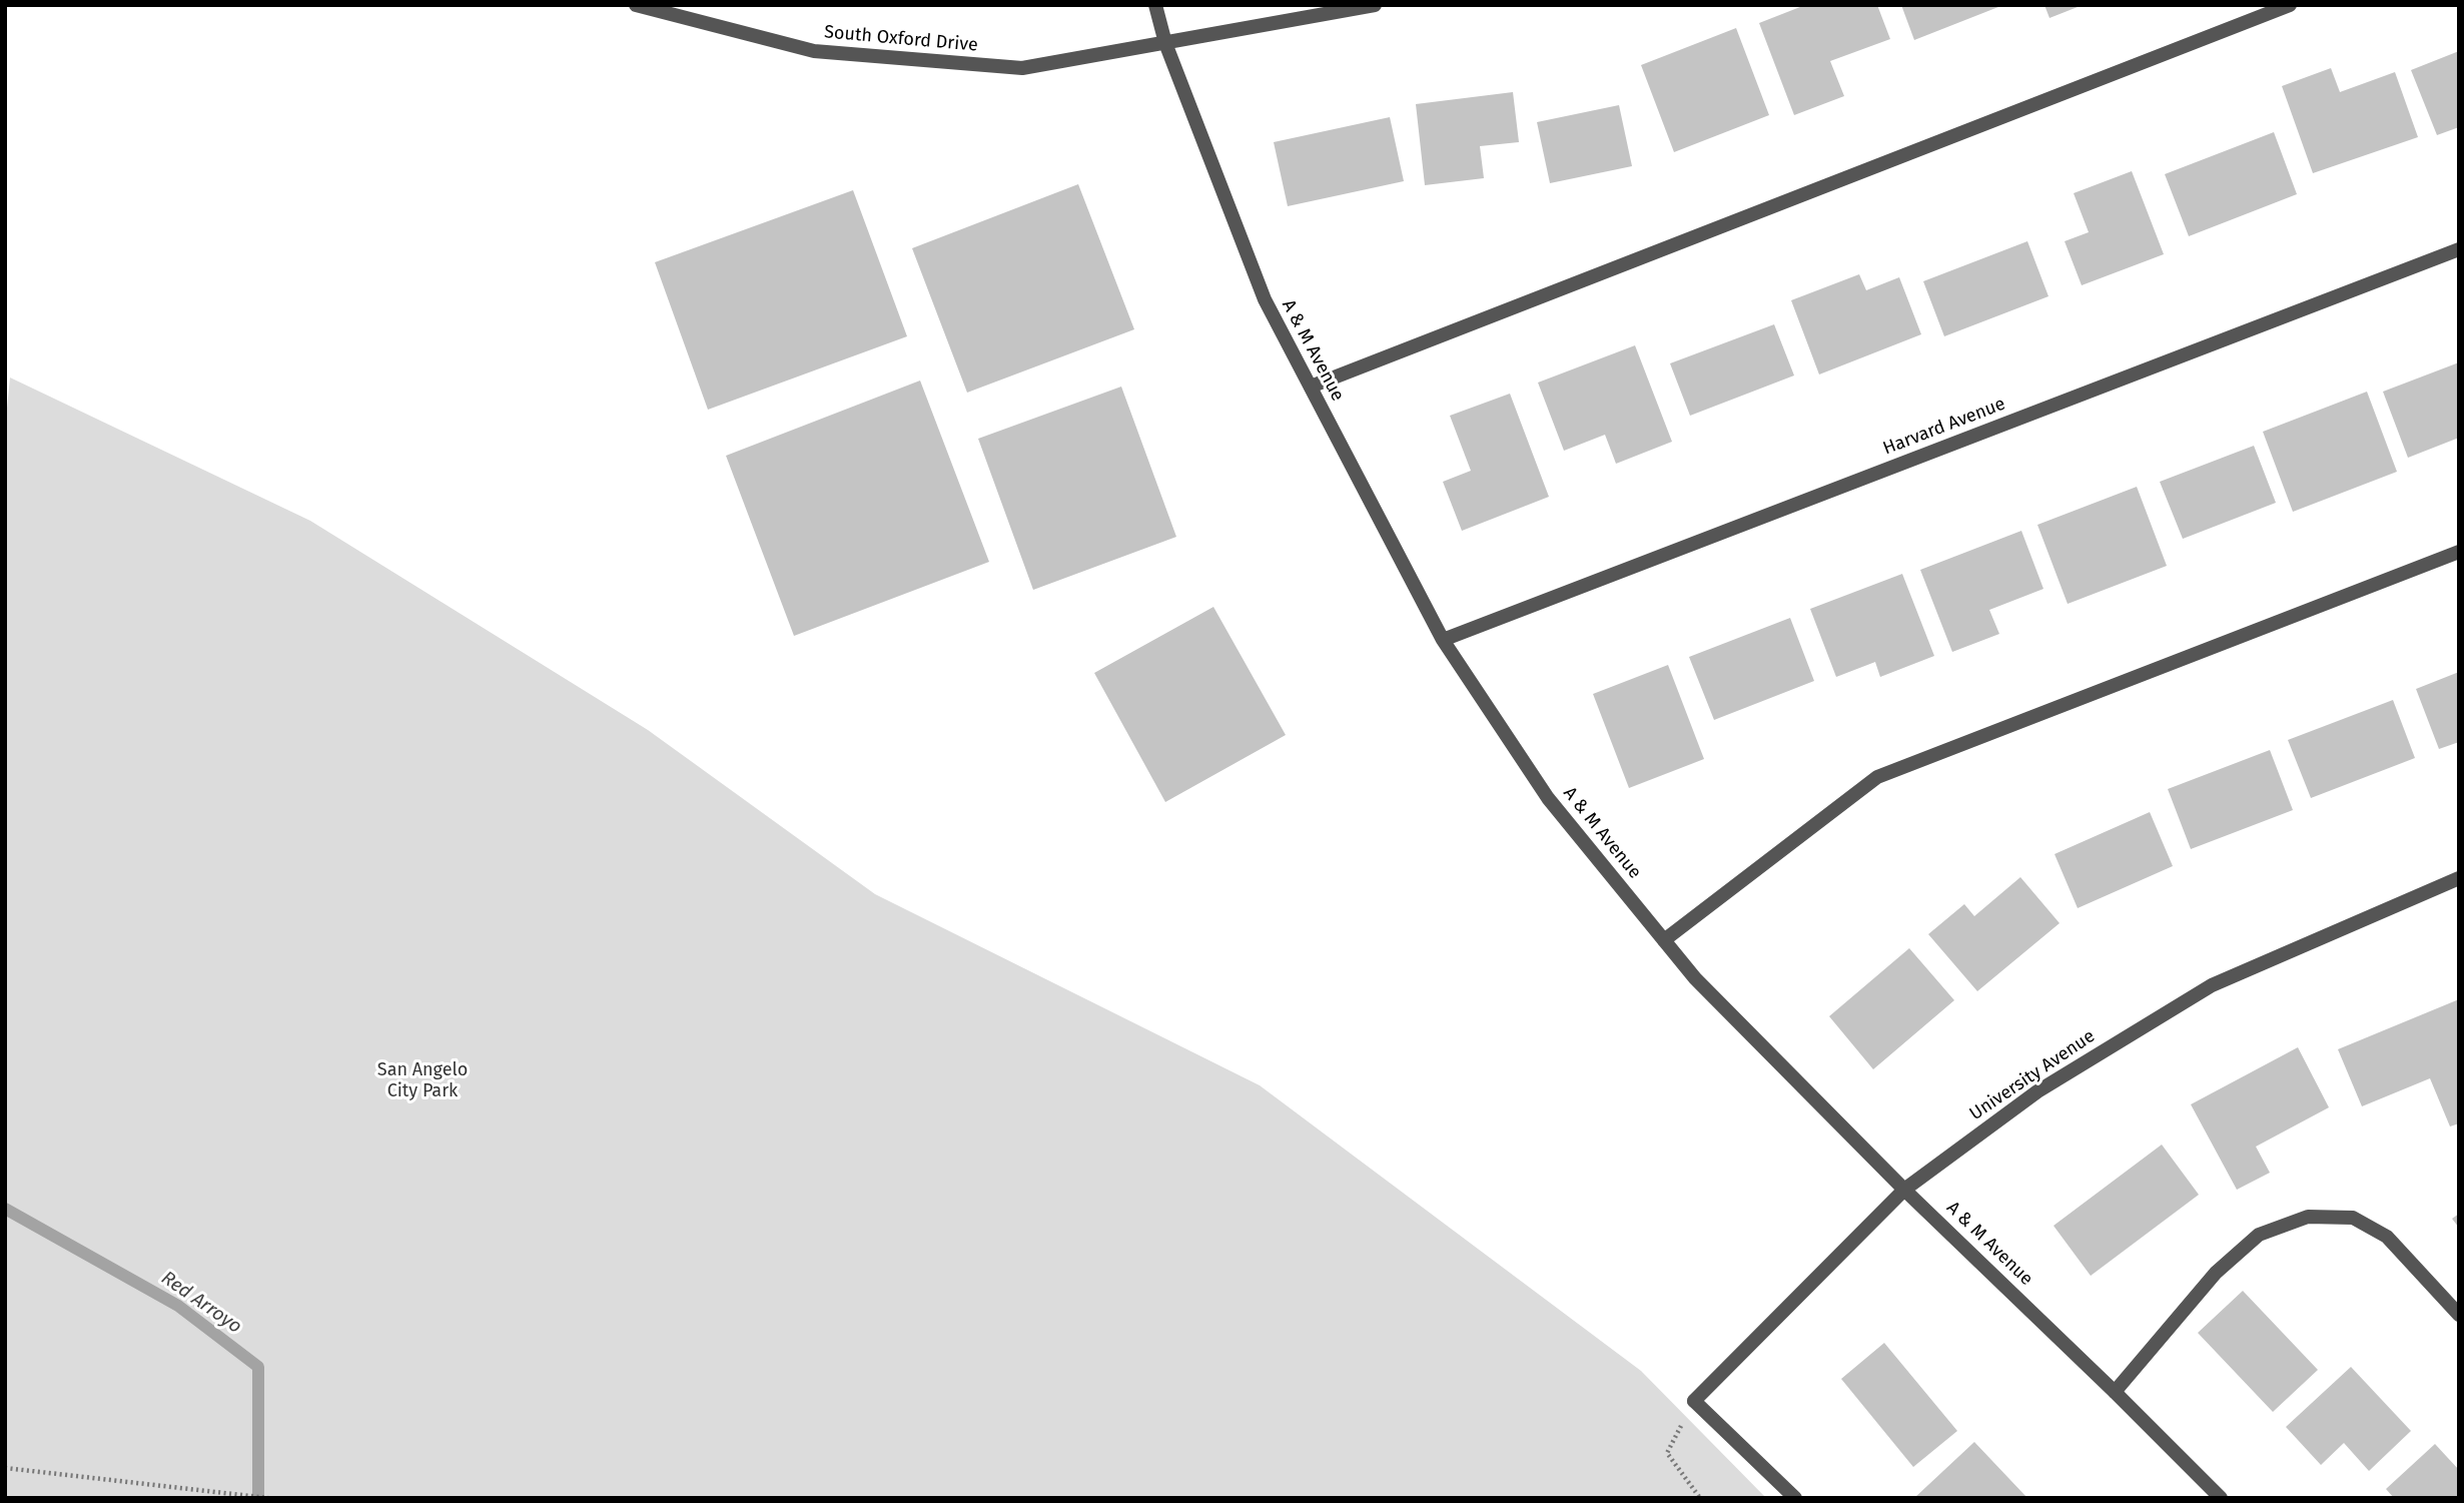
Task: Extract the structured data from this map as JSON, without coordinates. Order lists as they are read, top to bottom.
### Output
{
  "streets": {
    "street": [
      "South Oxford Drive",
      "A & M Avenue",
      "Harvard Avenue",
      "University Avenue"
    ]
  },
  "crossings": [
    ["South Oxford Drive", "A & M Avenue"],
    ["A & M Avenue", "Harvard Avenue"],
    ["A & M Avenue", "University Avenue"]
  ],
  "water": ["Red Arroyo"],
  "parks": ["San Angelo City Park"]
}
